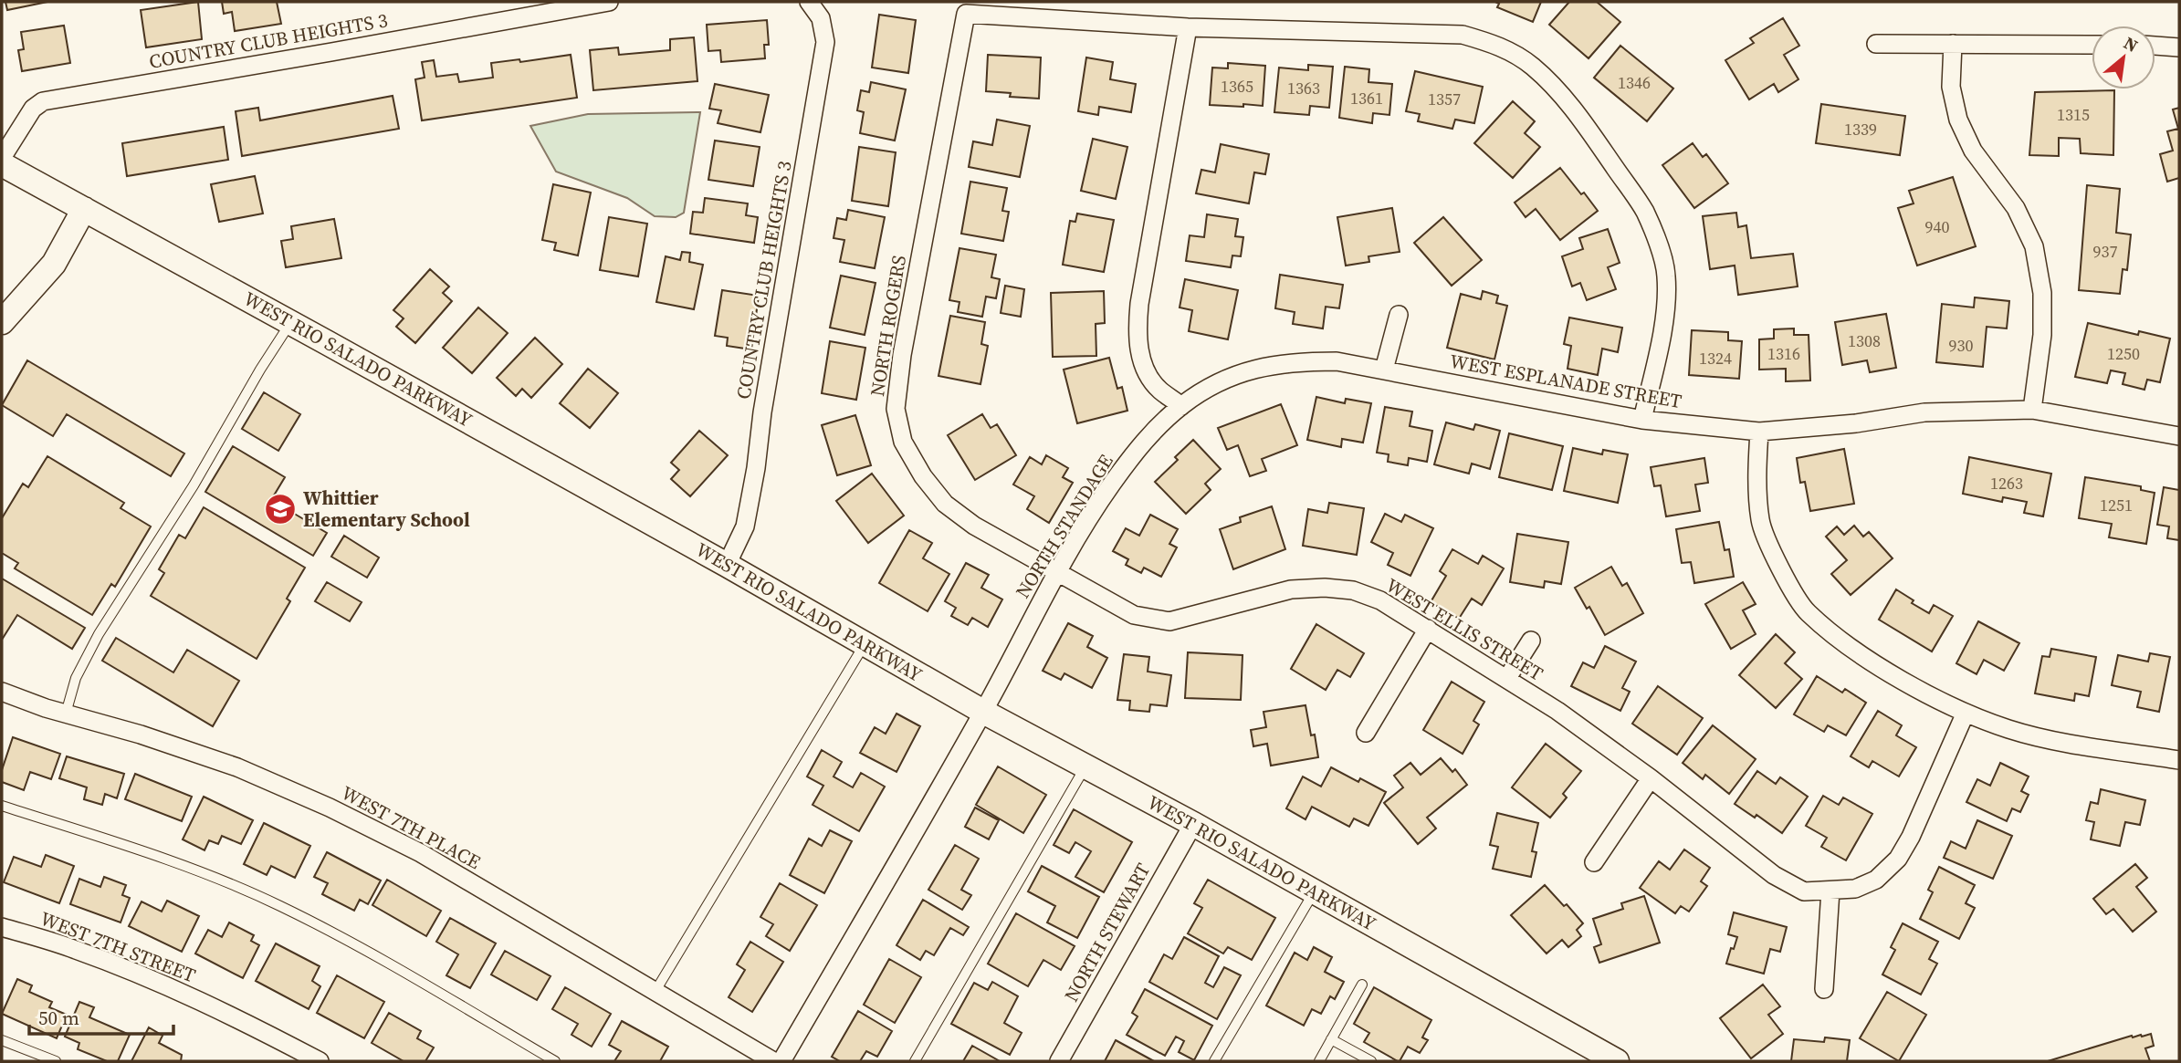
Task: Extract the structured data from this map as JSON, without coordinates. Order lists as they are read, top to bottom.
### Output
{
  "streets": {
    "main road": ["WEST RIO SALADO PARKWAY"],
    "street": [
      "COUNTRY CLUB HEIGHTS 3",
      "NORTH ROGERS",
      "WEST ESPLANADE STREET",
      "NORTH STANDAGE",
      "WEST ELLIS STREET",
      "WEST 7TH PLACE",
      "NORTH STEWART",
      "WEST 7TH STREET"
    ]
  },
  "crossings": [
    ["COUNTRY CLUB HEIGHTS 3", "WEST RIO SALADO PARKWAY"],
    ["NORTH ROGERS", "NORTH STANDAGE"],
    ["NORTH ROGERS", "WEST ELLIS STREET"],
    ["WEST RIO SALADO PARKWAY", "NORTH STANDAGE"],
    ["WEST RIO SALADO PARKWAY", "NORTH STEWART"],
    ["WEST ESPLANADE STREET", "NORTH STANDAGE"],
    ["NORTH STANDAGE", "WEST ELLIS STREET"]
  ],
  "places": {
    "school or university": ["Whittier Elementary School"]
  },
  "house_numbers": [
    "1346",
    "1365",
    "1363",
    "1361",
    "1357",
    "1315",
    "1339",
    "940",
    "937",
    "1308",
    "930",
    "1316",
    "1250",
    "1324",
    "1263",
    "1251"
  ],
  "scale_bar": "50 m",
  "north": "top right"
}
